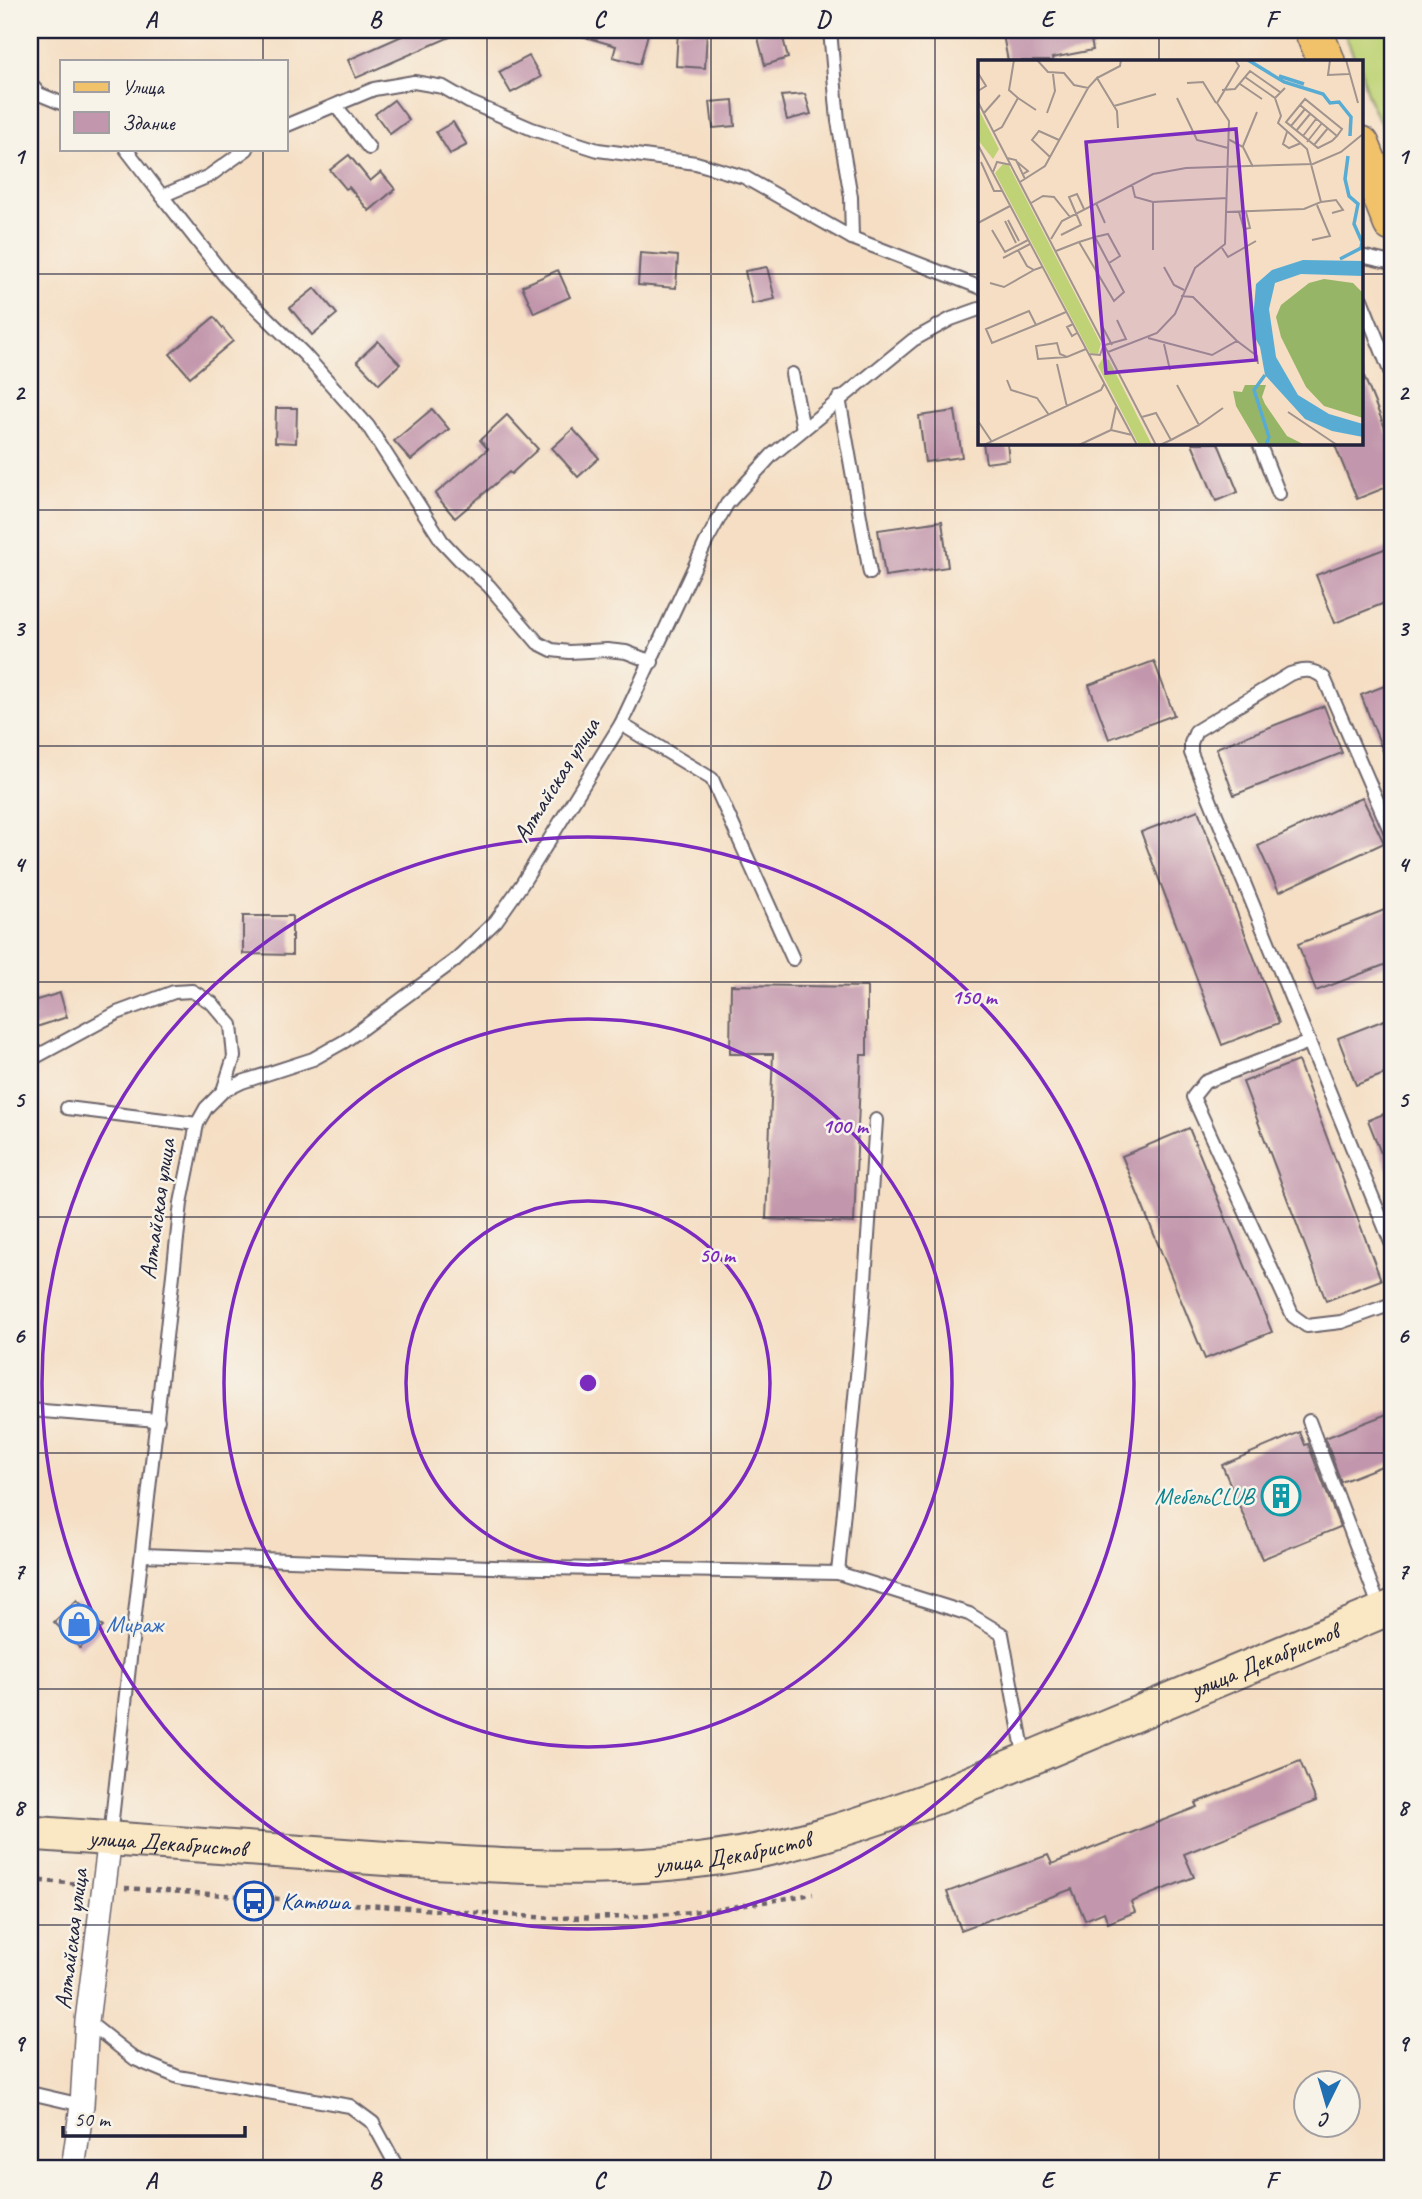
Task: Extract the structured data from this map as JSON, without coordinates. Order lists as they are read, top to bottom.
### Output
{
  "streets": {
    "main road": ["улица Декабристов"],
    "street": ["Алтайская улица"]
  },
  "crossings": [
    ["Алтайская улица", "улица Декабристов"]
  ],
  "places": {
    "building": ["МебельCLUB"],
    "shop": ["Мираж"],
    "bus stop": ["Катюша"]
  },
  "legend": ["Улица", "Здание"],
  "scale_bar": "50 m",
  "north": "bottom",
  "grid": {
    "columns": [
      "A",
      "B",
      "C",
      "D",
      "E",
      "F"
    ],
    "rows": [
      "1",
      "2",
      "3",
      "4",
      "5",
      "6",
      "7",
      "8",
      "9"
    ]
  },
  "rings": ["150 m", "100 m", "50 m"]
}
